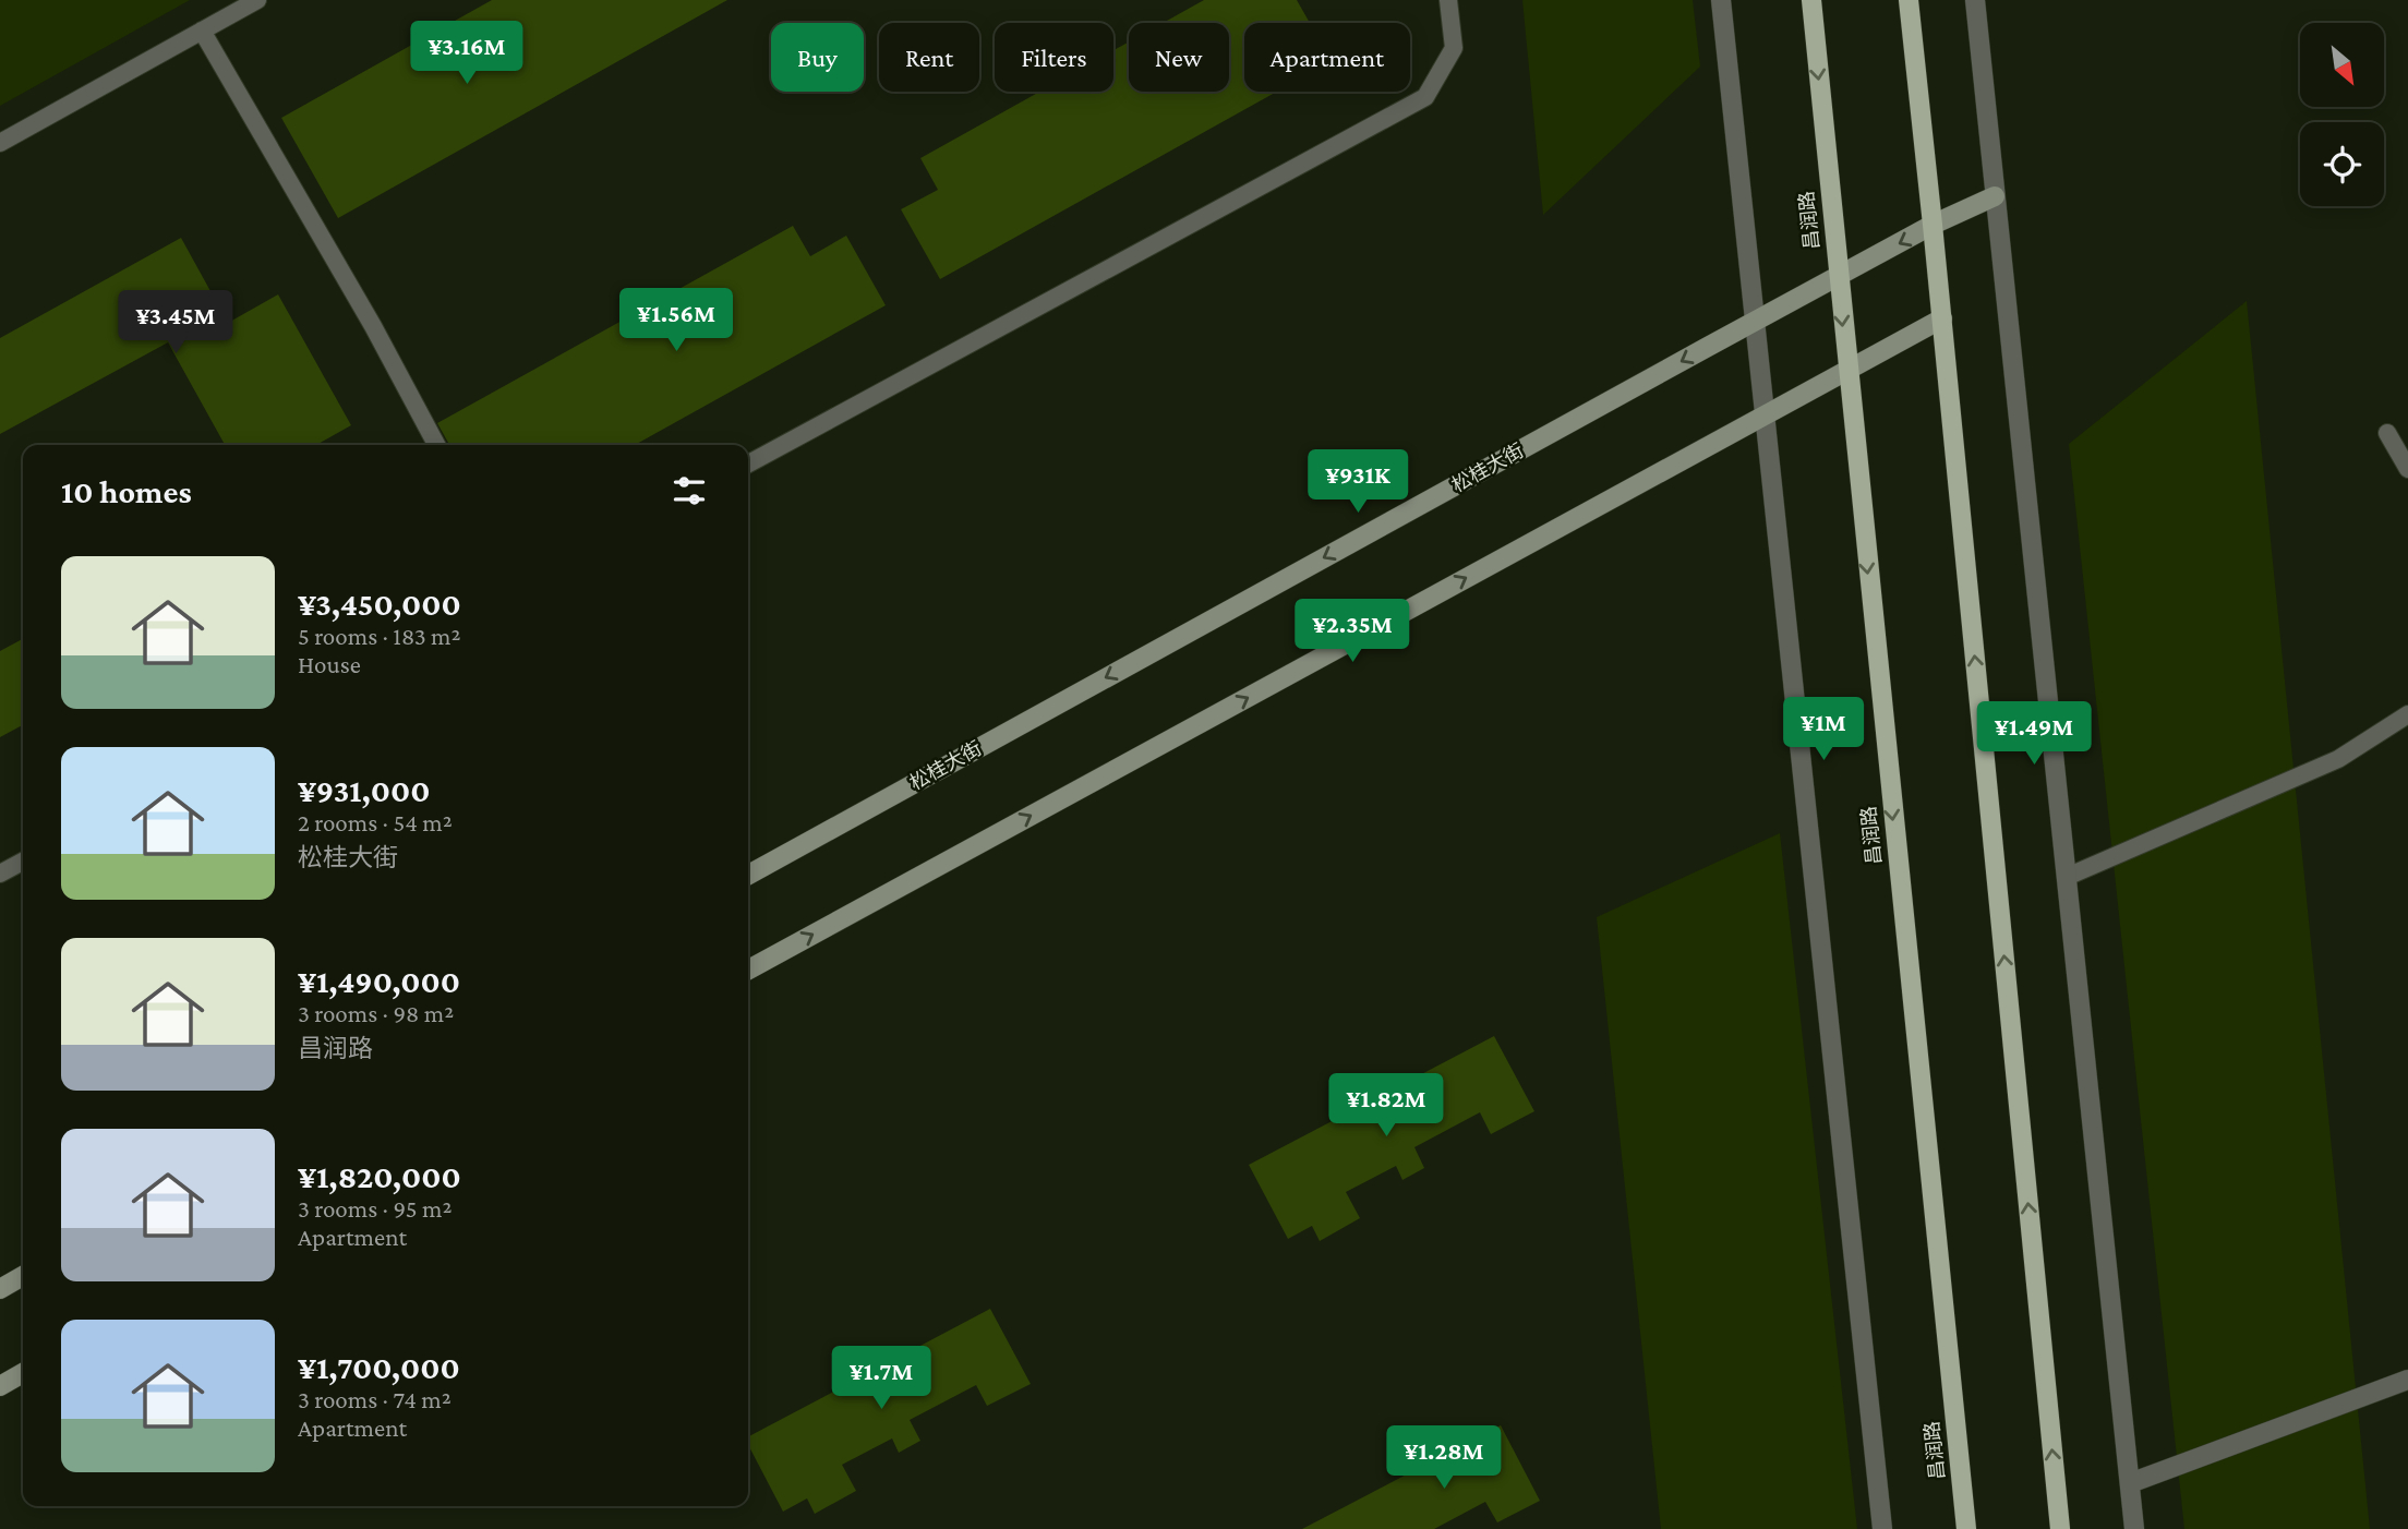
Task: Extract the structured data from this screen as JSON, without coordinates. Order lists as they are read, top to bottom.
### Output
{
  "streets": {
    "main road": ["昌润路", "松桂大街"]
  },
  "crossings": [
    ["昌润路", "松桂大街"]
  ],
  "north": "bottom right",
  "page": {
    "price": [
      "¥3.16M",
      "¥1.56M",
      "¥3.45M",
      "¥931K",
      "¥2.35M",
      "¥1M",
      "¥1.49M",
      "¥1.82M",
      "¥1.7M",
      "¥1.28M"
    ],
    "chip": [
      "Buy",
      "Rent",
      "Filters",
      "New",
      "Apartment"
    ],
    "heading": "10 homes",
    "list": [
      {
        "name": "¥3,450,000",
        "note": "5 rooms · 183 m² · House"
      },
      {
        "name": "¥931,000",
        "note": "2 rooms · 54 m² · 松桂大街"
      },
      {
        "name": "¥1,490,000",
        "note": "3 rooms · 98 m² · 昌润路"
      },
      {
        "name": "¥1,820,000",
        "note": "3 rooms · 95 m² · Apartment"
      },
      {
        "name": "¥1,700,000",
        "note": "3 rooms · 74 m² · Apartment"
      }
    ]
  }
}
